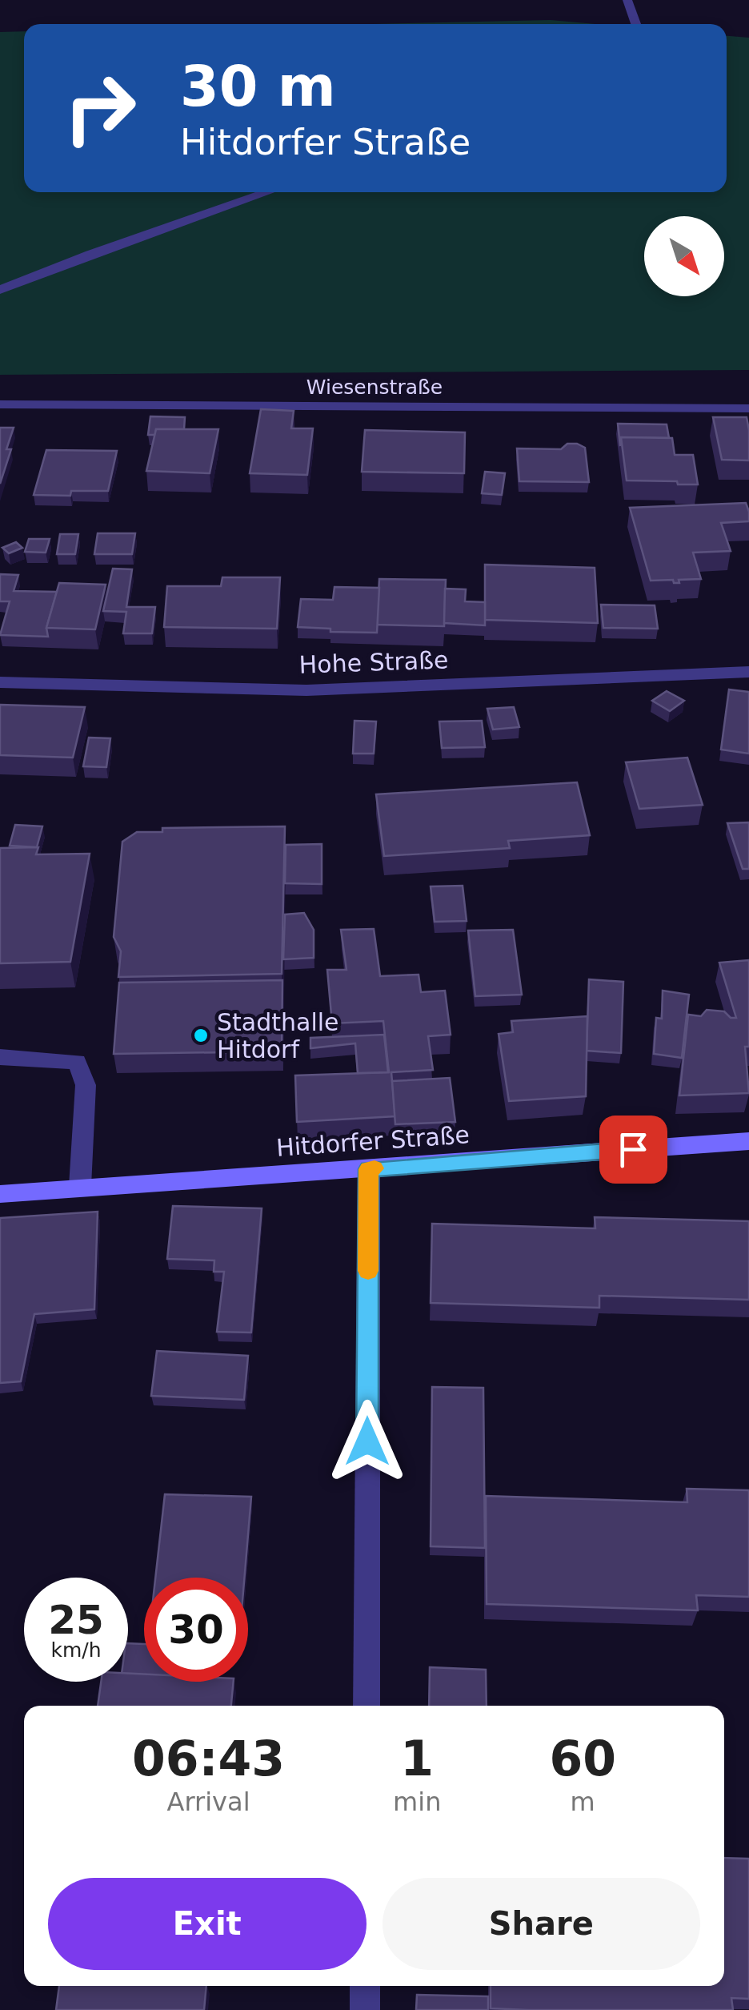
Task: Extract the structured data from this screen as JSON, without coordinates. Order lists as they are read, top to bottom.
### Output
{
  "streets": {
    "street": ["Wiesenstraße", "Hohe Straße", "Hitdorfer Straße"]
  },
  "places": ["Stadthalle Hitdorf"],
  "north": "bottom right",
  "page": {
    "turn": ["30 m", "Hitdorfer Straße"],
    "speed": "25 km/h",
    "limit": "30",
    "eta": [
      "06:43",
      "Arrival",
      "1",
      "min",
      "60",
      "m"
    ],
    "buttons": ["Exit", "Share"]
  }
}
